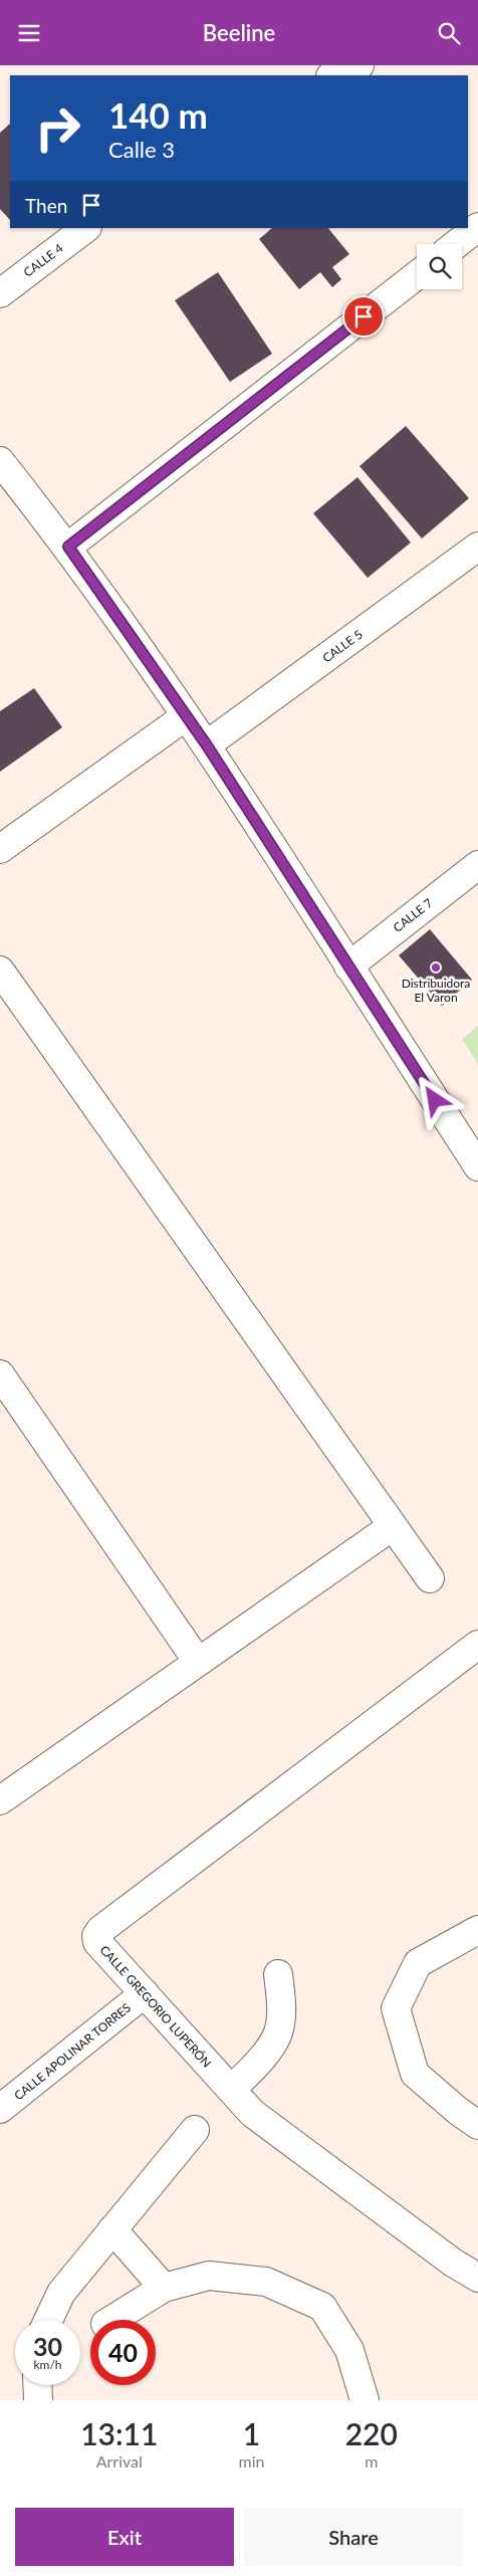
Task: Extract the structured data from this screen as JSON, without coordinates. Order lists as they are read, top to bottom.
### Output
{
  "streets": {
    "street": [
      "CALLE 4",
      "CALLE 5",
      "CALLE 7",
      "CALLE GREGORIO LUPERÓN",
      "CALLE APOLINAR TORRES"
    ]
  },
  "crossings": [
    ["CALLE GREGORIO LUPERÓN", "CALLE APOLINAR TORRES"]
  ],
  "places": ["Distribuidora El Varon"],
  "page": {
    "header": "Beeline",
    "turn": ["140 m", "Calle 3"],
    "then": "Then",
    "speed": "30 km/h",
    "limit": "40",
    "eta": [
      "13:11",
      "Arrival",
      "1",
      "min",
      "220",
      "m"
    ],
    "buttons": ["Exit", "Share"]
  }
}
